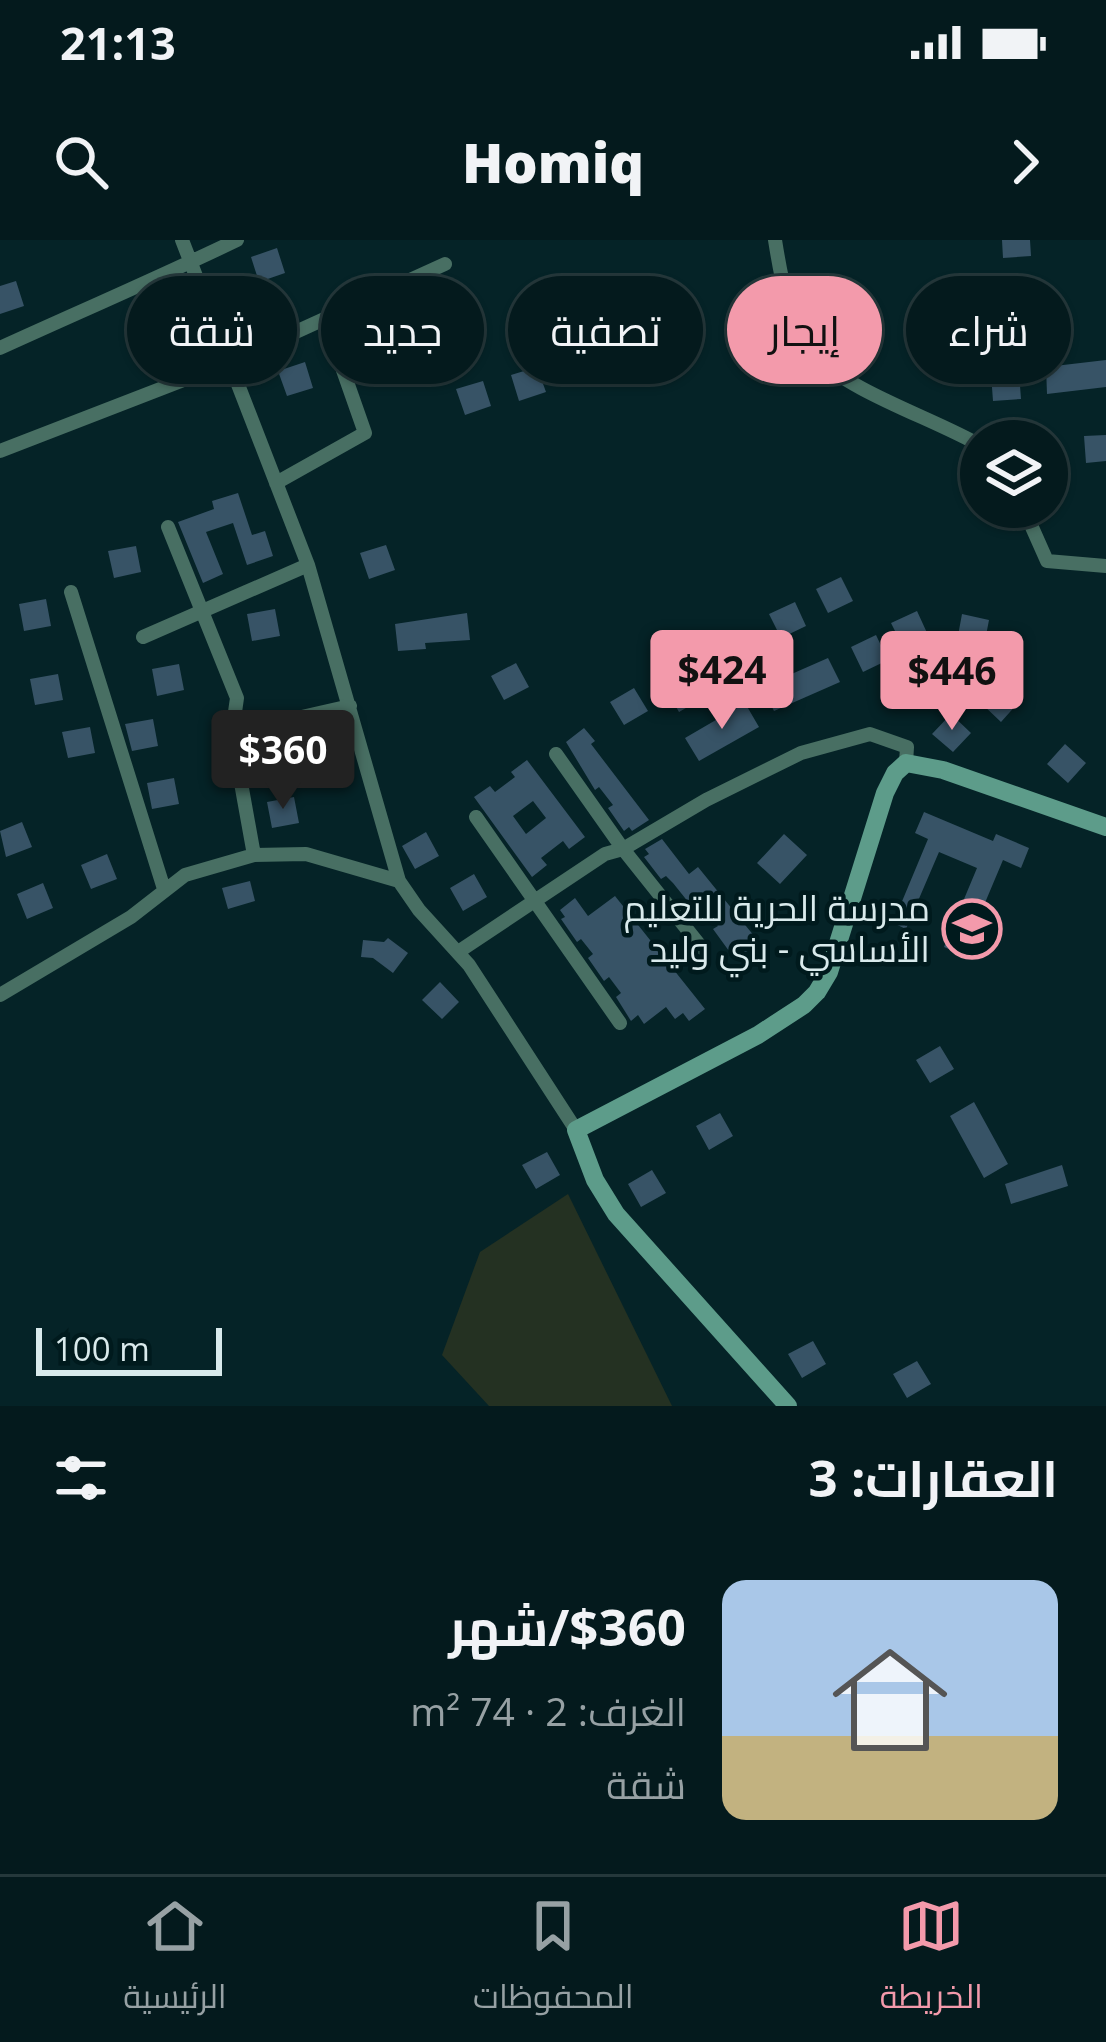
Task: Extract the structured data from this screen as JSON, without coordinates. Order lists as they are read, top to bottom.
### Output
{
  "places": {
    "school or university": ["مدرسة الحرية للتعليم الأساسي - بني وليد"]
  },
  "scale_bar": "100 m",
  "page": {
    "status": "21:13",
    "header": "Homiq",
    "chip": [
      "شراء",
      "إيجار",
      "تصفية",
      "جديد",
      "شقة"
    ],
    "price": ["$424", "$446", "$360"],
    "scale": "100 m",
    "heading": "العقارات: 3",
    "list": [
      {
        "name": "$360/شهر",
        "note": "الغرف: 2 · 74 m² · شقة"
      }
    ],
    "tabs": ["الخريطة", "المحفوظات", "الرئيسية"]
  }
}
